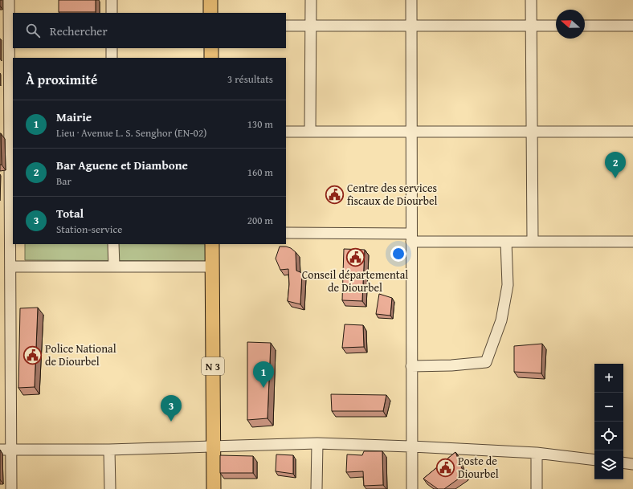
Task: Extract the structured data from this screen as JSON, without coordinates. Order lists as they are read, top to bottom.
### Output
{
  "streets": {
    "main road": ["N 3"]
  },
  "places": {
    "public building": [
      "Centre des services fiscaux de Diourbel",
      "Conseil départemental de Diourbel",
      "Police National de Diourbel",
      "Poste de Diourbel"
    ]
  },
  "north": "left",
  "page": {
    "search": "Rechercher",
    "heading": ["À proximité", "3 résultats"],
    "list": [
      {
        "mark": "1",
        "name": "Mairie",
        "note": "Lieu · Avenue L. S. Senghor (EN-02)",
        "value": "130 m"
      },
      {
        "mark": "2",
        "name": "Bar Aguene et Diambone",
        "note": "Bar",
        "value": "160 m"
      },
      {
        "mark": "3",
        "name": "Total",
        "note": "Station-service",
        "value": "200 m"
      }
    ],
    "pins": ["2", "1", "3"],
    "map_buttons": ["+", "−"]
  }
}
